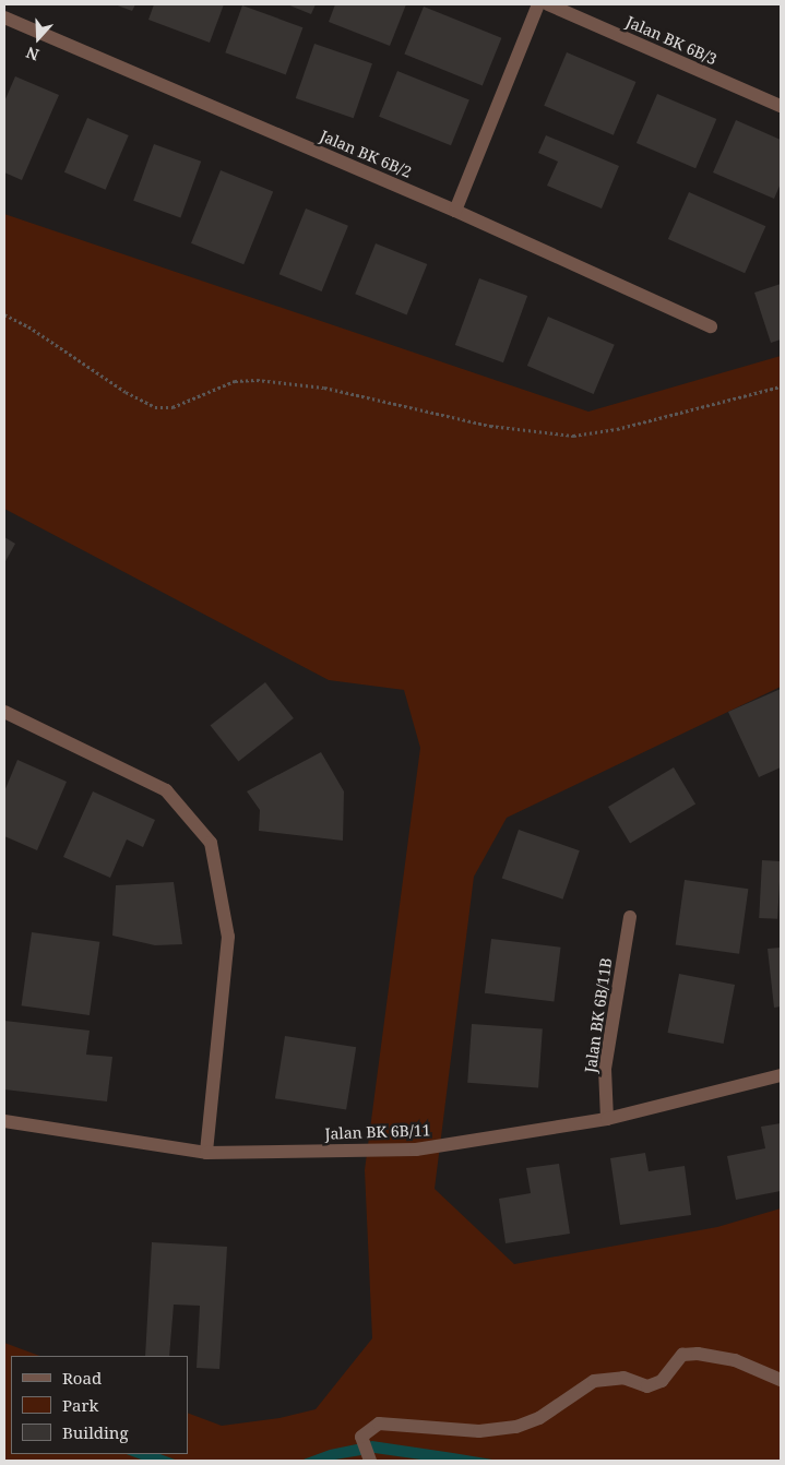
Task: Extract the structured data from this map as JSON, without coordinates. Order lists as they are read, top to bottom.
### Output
{
  "streets": {
    "street": [
      "Jalan BK 6B/3",
      "Jalan BK 6B/2",
      "Jalan BK 6B/11B",
      "Jalan BK 6B/11"
    ]
  },
  "crossings": [
    ["Jalan BK 6B/11B", "Jalan BK 6B/11"]
  ],
  "legend": ["Road", "Park", "Building"],
  "north": "bottom"
}
